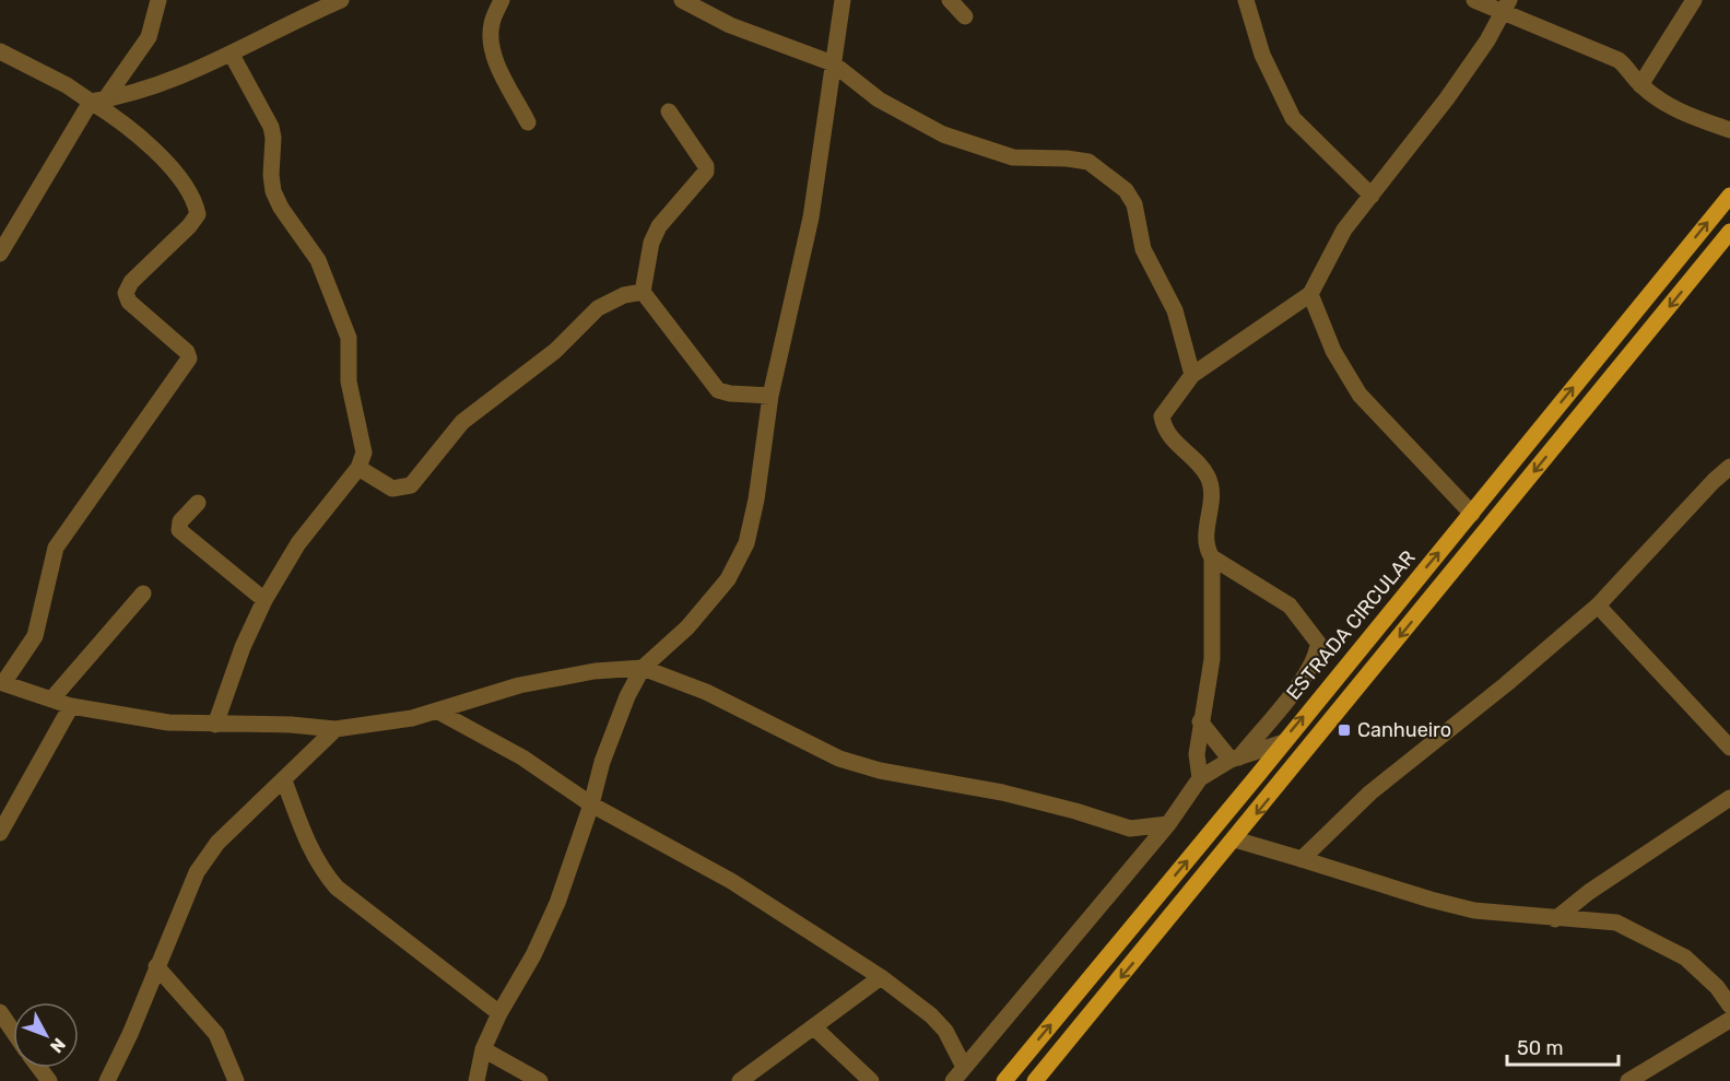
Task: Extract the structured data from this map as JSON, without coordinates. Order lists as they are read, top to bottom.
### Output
{
  "streets": {
    "main road": ["ESTRADA CIRCULAR"]
  },
  "places": {
    "transit": ["Canhueiro"]
  },
  "scale_bar": "50 m",
  "north": "bottom right"
}
